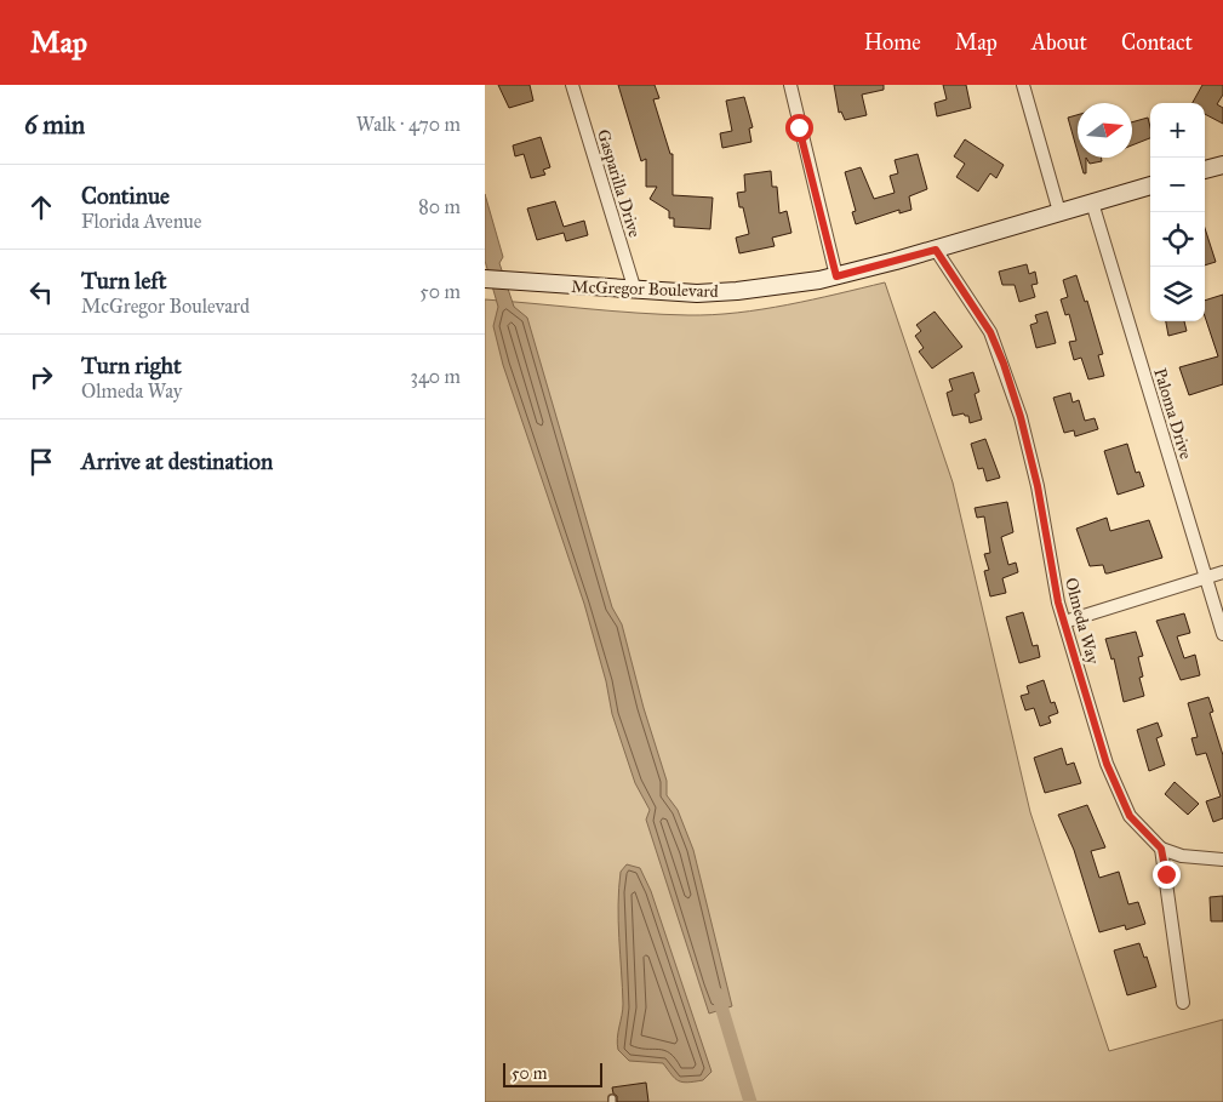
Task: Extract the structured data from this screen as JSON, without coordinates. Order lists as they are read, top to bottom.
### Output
{
  "streets": {
    "main road": ["McGregor Boulevard"],
    "street": ["Gasparilla Drive", "Paloma Drive", "Olmeda Way"]
  },
  "crossings": [
    ["Gasparilla Drive", "McGregor Boulevard"],
    ["McGregor Boulevard", "Paloma Drive"],
    ["McGregor Boulevard", "Olmeda Way"]
  ],
  "scale_bar": "50 m",
  "north": "right",
  "page": {
    "header": "Map",
    "nav": [
      "Home",
      "Map",
      "About",
      "Contact"
    ],
    "heading": ["6 min", "Walk · 470 m"],
    "map_buttons": ["+", "−"],
    "list": [
      ["Continue", "Florida Avenue", "80 m"],
      ["Turn left", "McGregor Boulevard", "50 m"],
      ["Turn right", "Olmeda Way", "340 m"],
      "Arrive at destination"
    ],
    "scale": "50 m"
  }
}
